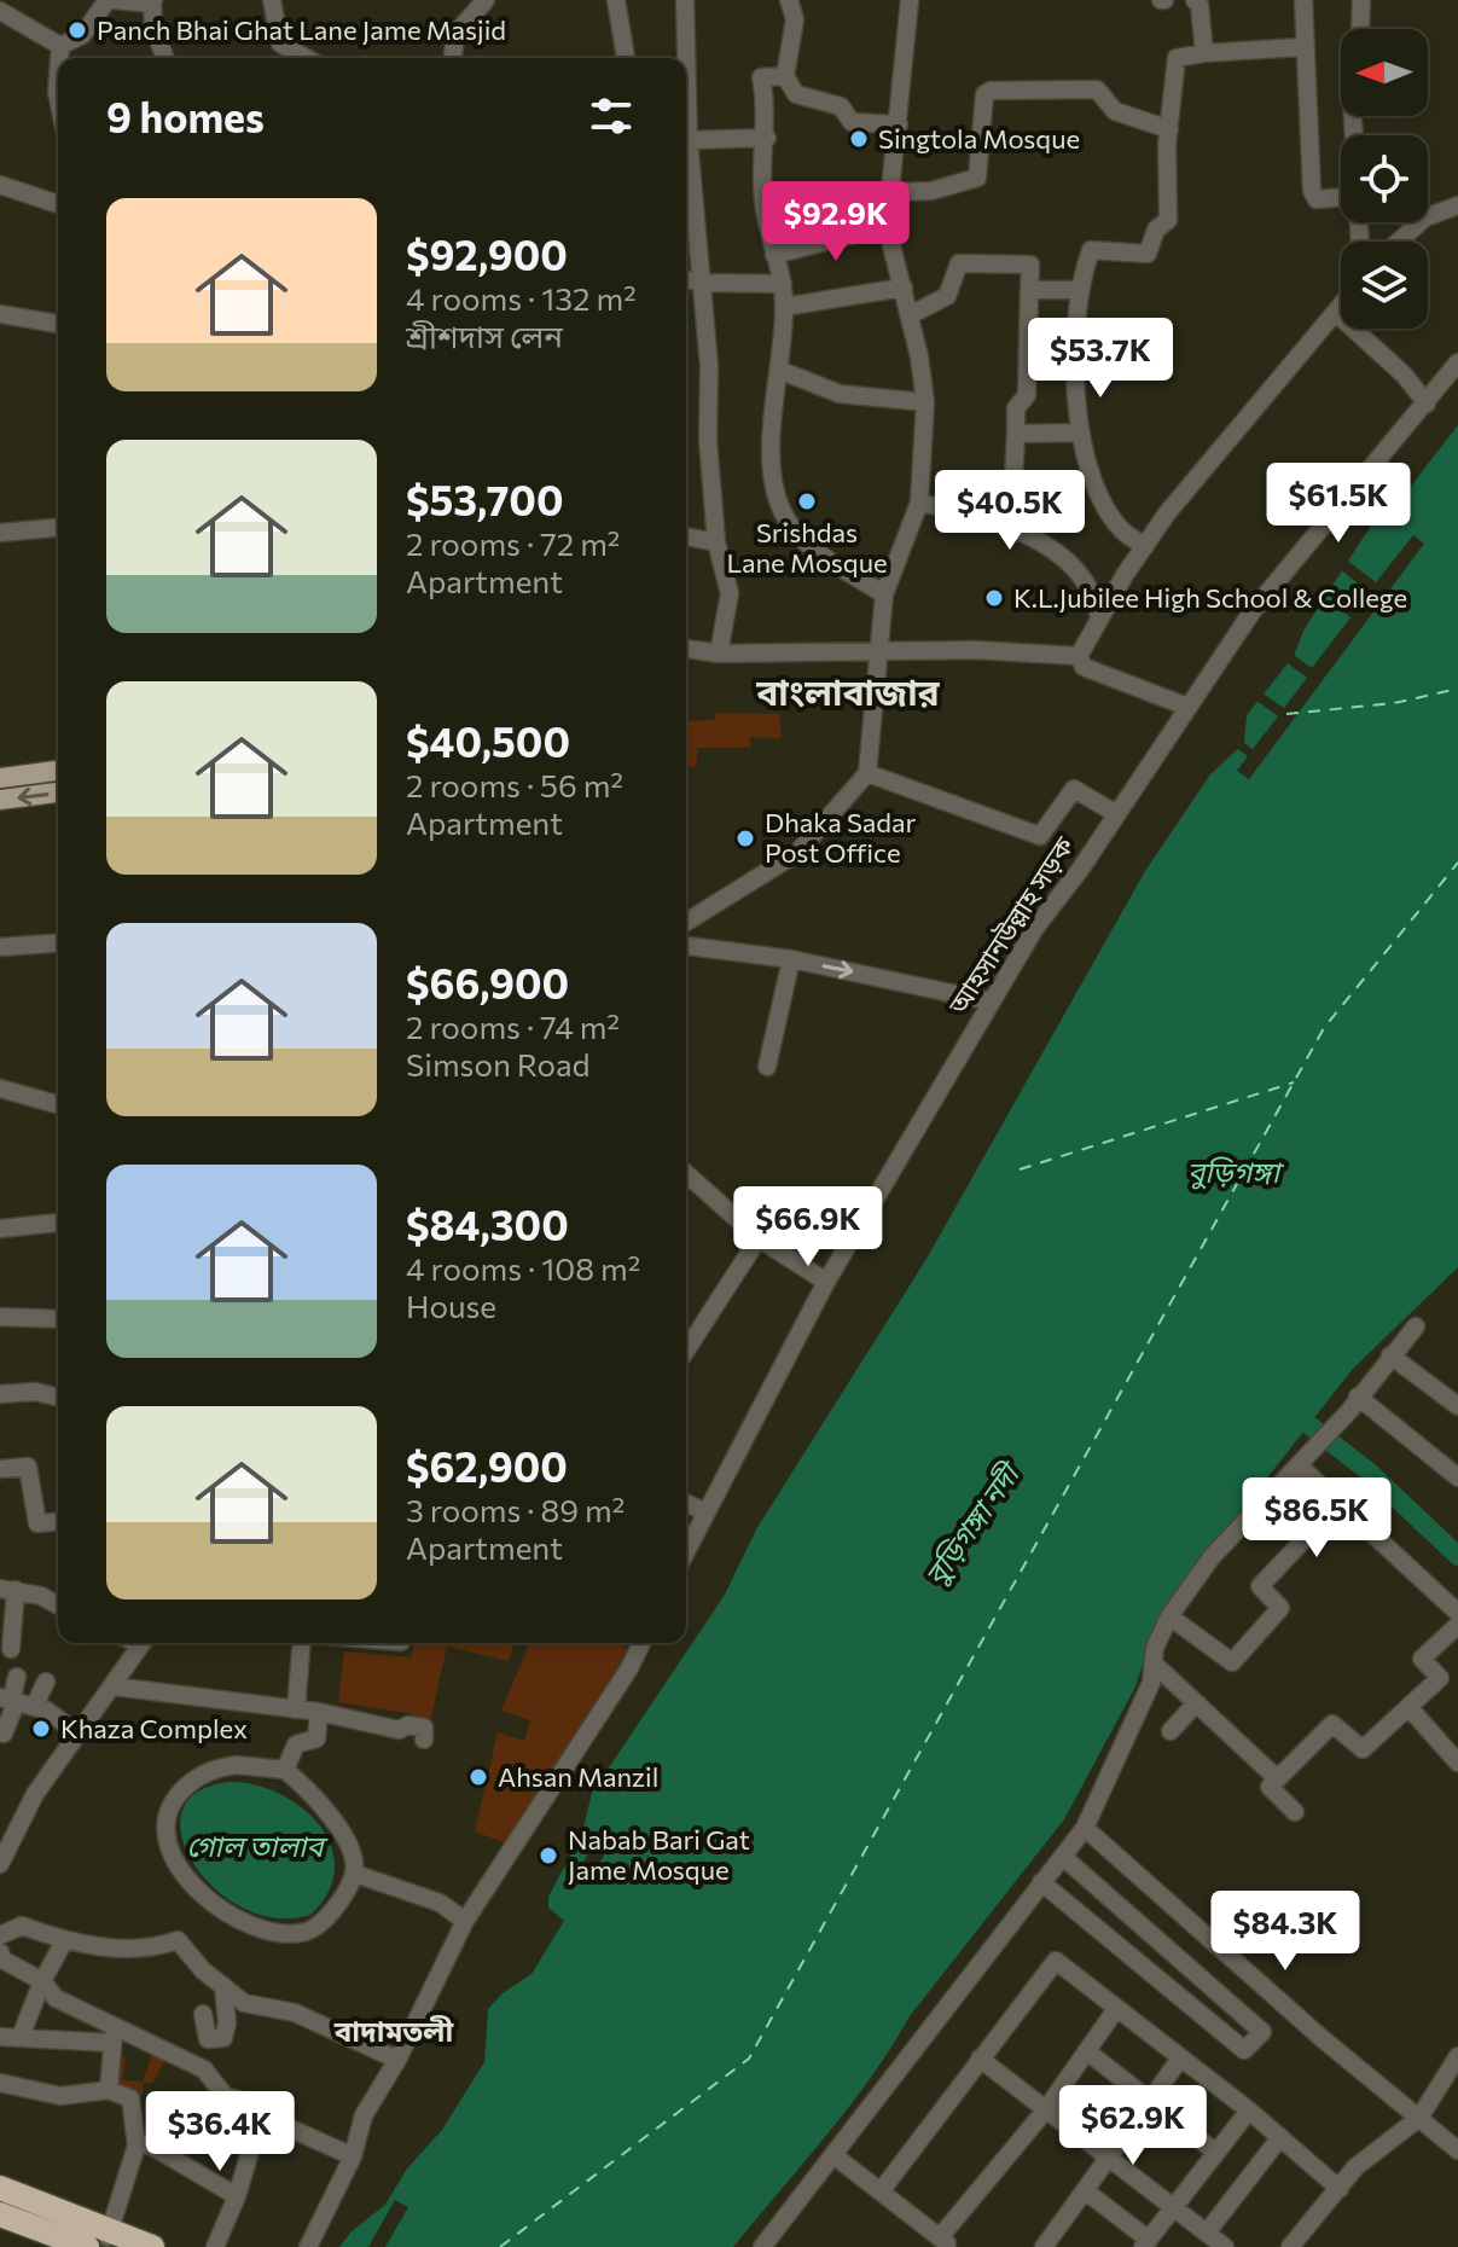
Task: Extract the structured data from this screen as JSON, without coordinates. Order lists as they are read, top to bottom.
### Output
{
  "streets": {
    "street": ["আহসানউল্লাহ সড়ক"]
  },
  "districts": ["বাংলাবাজার", "বাদামতলী"],
  "water": ["বুড়িগঙ্গা", "বুড়িগঙ্গা নদী", "গোল তালাব"],
  "places": [
    "Panch Bhai Ghat Lane Jame Masjid",
    "Singtola Mosque",
    "Srishdas Lane Mosque",
    "K.L.Jubilee High School & College",
    "Dhaka Sadar Post Office",
    "Khaza Complex",
    "Ahsan Manzil",
    "Nabab Bari Gat Jame Mosque"
  ],
  "north": "left",
  "page": {
    "heading": "9 homes",
    "list": [
      {
        "name": "$92,900",
        "note": "4 rooms · 132 m² · শ্রীশদাস লেন"
      },
      {
        "name": "$53,700",
        "note": "2 rooms · 72 m² · Apartment"
      },
      {
        "name": "$40,500",
        "note": "2 rooms · 56 m² · Apartment"
      },
      {
        "name": "$66,900",
        "note": "2 rooms · 74 m² · Simson Road"
      },
      {
        "name": "$84,300",
        "note": "4 rooms · 108 m² · House"
      },
      {
        "name": "$62,900",
        "note": "3 rooms · 89 m² · Apartment"
      }
    ],
    "price": [
      "$92.9K",
      "$53.7K",
      "$61.5K",
      "$40.5K",
      "$66.9K",
      "$86.5K",
      "$84.3K",
      "$62.9K",
      "$36.4K"
    ]
  }
}
